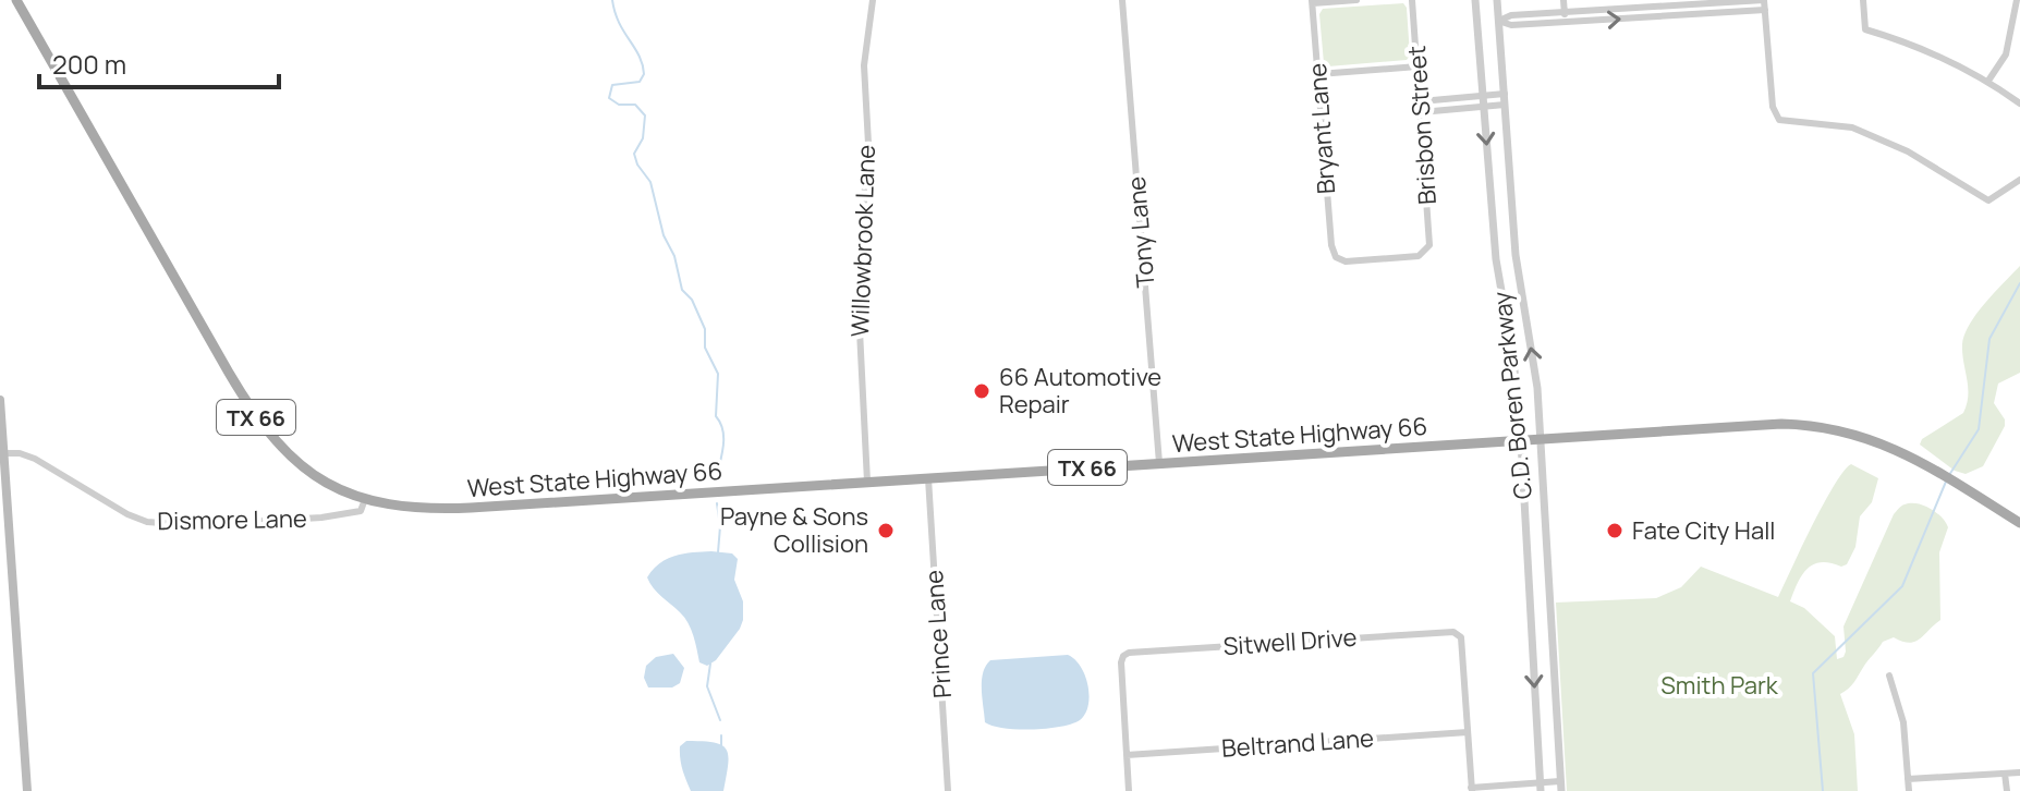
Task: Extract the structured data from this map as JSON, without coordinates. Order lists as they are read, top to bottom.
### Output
{
  "streets": {
    "main road": ["TX 66", "West State Highway 66"],
    "street": [
      "Brisbon Street",
      "Bryant Lane",
      "Tony Lane",
      "Willowbrook Lane",
      "C.D. Boren Parkway",
      "Dismore Lane",
      "Prince Lane",
      "Sitwell Drive",
      "Beltrand Lane"
    ]
  },
  "crossings": [
    ["Brisbon Street", "Bryant Lane"],
    ["Tony Lane", "West State Highway 66"],
    ["Willowbrook Lane", "West State Highway 66"],
    ["C.D. Boren Parkway", "TX 66"],
    ["C.D. Boren Parkway", "West State Highway 66"],
    ["TX 66", "West State Highway 66"],
    ["West State Highway 66", "Dismore Lane"],
    ["West State Highway 66", "Prince Lane"],
    ["Sitwell Drive", "Beltrand Lane"]
  ],
  "parks": ["Smith Park"],
  "places": ["66 Automotive Repair", "Payne & Sons Collision", "Fate City Hall"],
  "scale_bar": "200 m"
}
